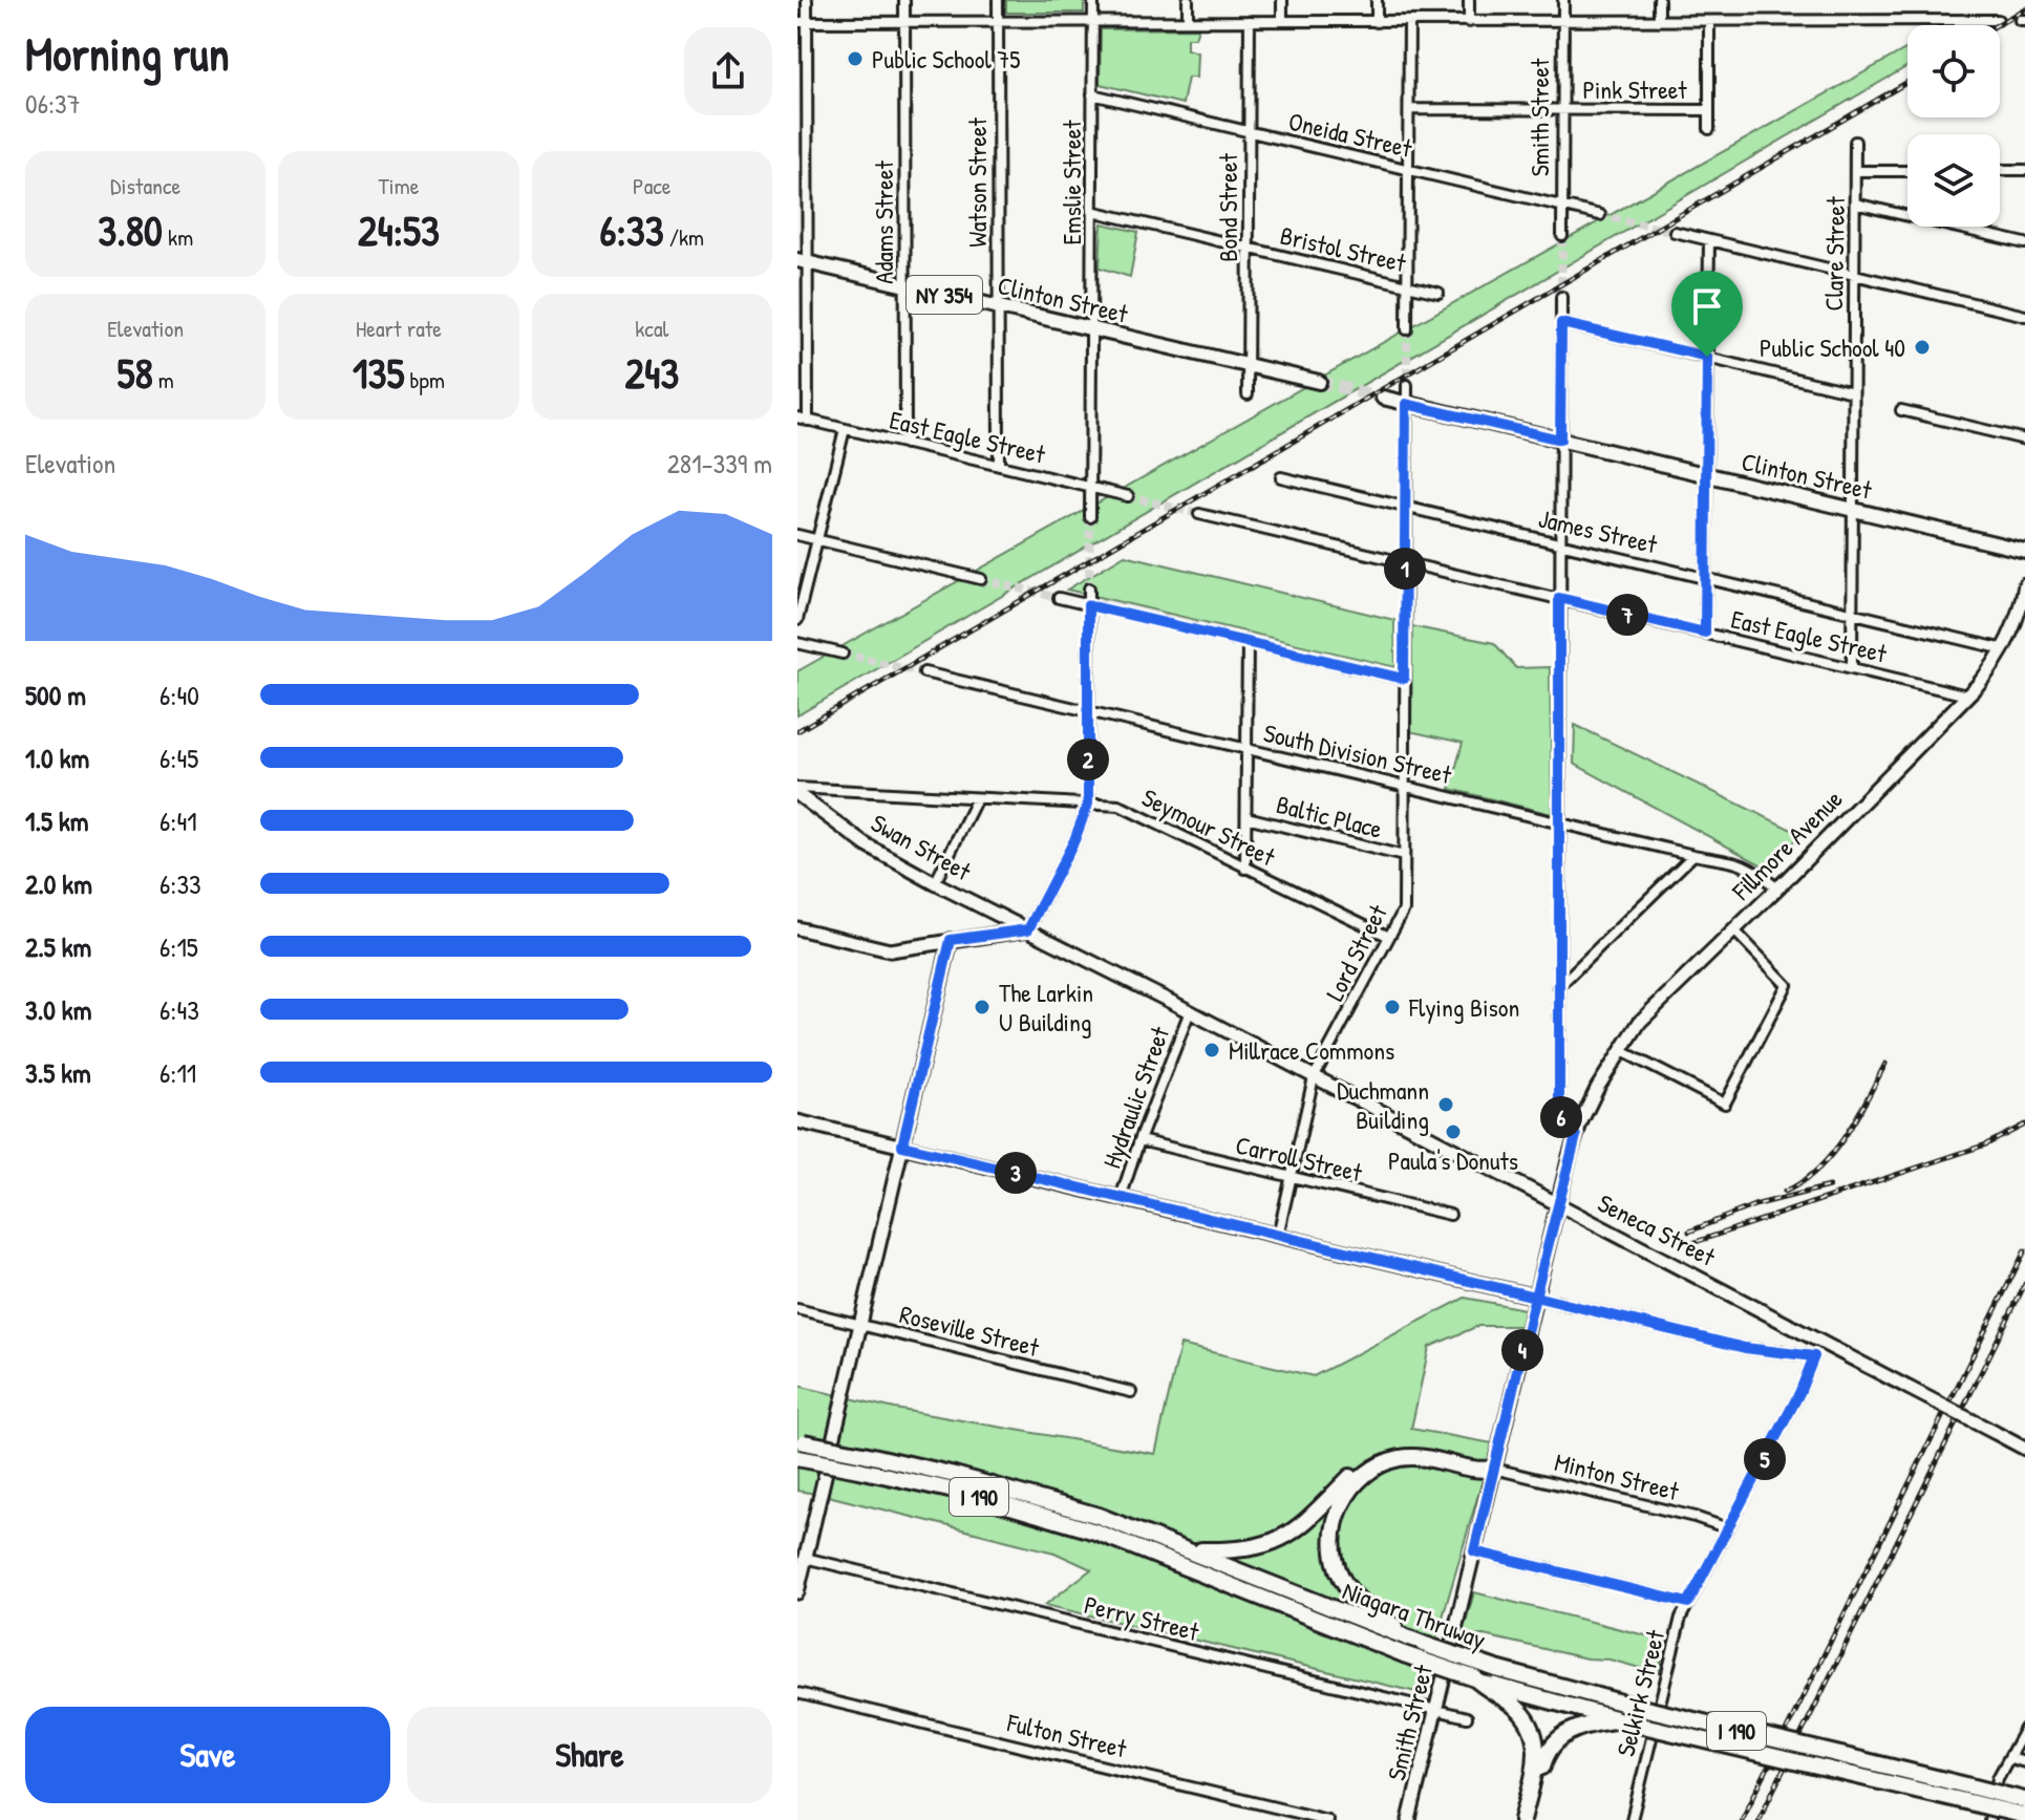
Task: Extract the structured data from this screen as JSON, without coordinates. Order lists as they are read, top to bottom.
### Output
{
  "streets": {
    "highway": ["I 190", "Niagara Thruway"],
    "main road": ["NY 354", "Clinton Street"],
    "street": [
      "Pink Street",
      "Smith Street",
      "Oneida Street",
      "Watson Street",
      "Emslie Street",
      "Bond Street",
      "Adams Street",
      "Bristol Street",
      "Clare Street",
      "East Eagle Street",
      "James Street",
      "South Division Street",
      "Baltic Place",
      "Seymour Street",
      "Fillmore Avenue",
      "Swan Street",
      "Lord Street",
      "Hydraulic Street",
      "Carroll Street",
      "Seneca Street",
      "Roseville Street",
      "Minton Street",
      "Perry Street",
      "Selkirk Street",
      "Fulton Street"
    ]
  },
  "crossings": [
    ["Pink Street", "Smith Street"],
    ["Smith Street", "Oneida Street"],
    ["Smith Street", "Fillmore Avenue"],
    ["Smith Street", "Seneca Street"],
    ["Smith Street", "Minton Street"],
    ["Smith Street", "Perry Street"],
    ["Smith Street", "Selkirk Street"],
    ["Oneida Street", "Emslie Street"],
    ["Oneida Street", "Bond Street"],
    ["Watson Street", "Clinton Street"],
    ["Watson Street", "East Eagle Street"],
    ["Emslie Street", "Bristol Street"],
    ["Emslie Street", "Clinton Street"],
    ["Emslie Street", "East Eagle Street"],
    ["Bond Street", "Bristol Street"],
    ["Bond Street", "Clinton Street"],
    ["Adams Street", "Clinton Street"],
    ["Adams Street", "East Eagle Street"],
    ["Clare Street", "Clinton Street"],
    ["Clare Street", "East Eagle Street"],
    ["Clare Street", "James Street"],
    ["Clinton Street", "Lord Street"],
    ["East Eagle Street", "Fillmore Avenue"],
    ["East Eagle Street", "Lord Street"],
    ["James Street", "Fillmore Avenue"],
    ["James Street", "Lord Street"],
    ["South Division Street", "Fillmore Avenue"],
    ["South Division Street", "Lord Street"],
    ["Baltic Place", "Lord Street"],
    ["Seymour Street", "Swan Street"],
    ["Seymour Street", "Lord Street"],
    ["Swan Street", "Seneca Street"],
    ["Lord Street", "Carroll Street"],
    ["Lord Street", "Seneca Street"],
    ["Hydraulic Street", "Carroll Street"],
    ["Hydraulic Street", "Seneca Street"],
    ["Minton Street", "Selkirk Street"]
  ],
  "places": [
    "Public School 75",
    "Public School 40",
    "The Larkin U Building",
    "Flying Bison",
    "Millrace Commons",
    "Duchmann Building",
    "Paula's Donuts"
  ],
  "page": {
    "heading": ["Morning run", "06:37"],
    "stats": [
      ["Distance", "3.80 km"],
      ["Time", "24:53"],
      ["Pace", "6:33 /km"],
      ["Elevation", "58 m"],
      ["Heart rate", "135 bpm"],
      ["kcal", "243"]
    ],
    "chart": ["Elevation", "281–339 m"],
    "pins": [
      "1",
      "7",
      "2",
      "6",
      "3",
      "4",
      "5"
    ],
    "list": [
      {
        "name": "500 m",
        "note": "6:40"
      },
      {
        "name": "1.0 km",
        "note": "6:45"
      },
      {
        "name": "1.5 km",
        "note": "6:41"
      },
      {
        "name": "2.0 km",
        "note": "6:33"
      },
      {
        "name": "2.5 km",
        "note": "6:15"
      },
      {
        "name": "3.0 km",
        "note": "6:43"
      },
      {
        "name": "3.5 km",
        "note": "6:11"
      }
    ],
    "buttons": ["Save", "Share"]
  }
}
